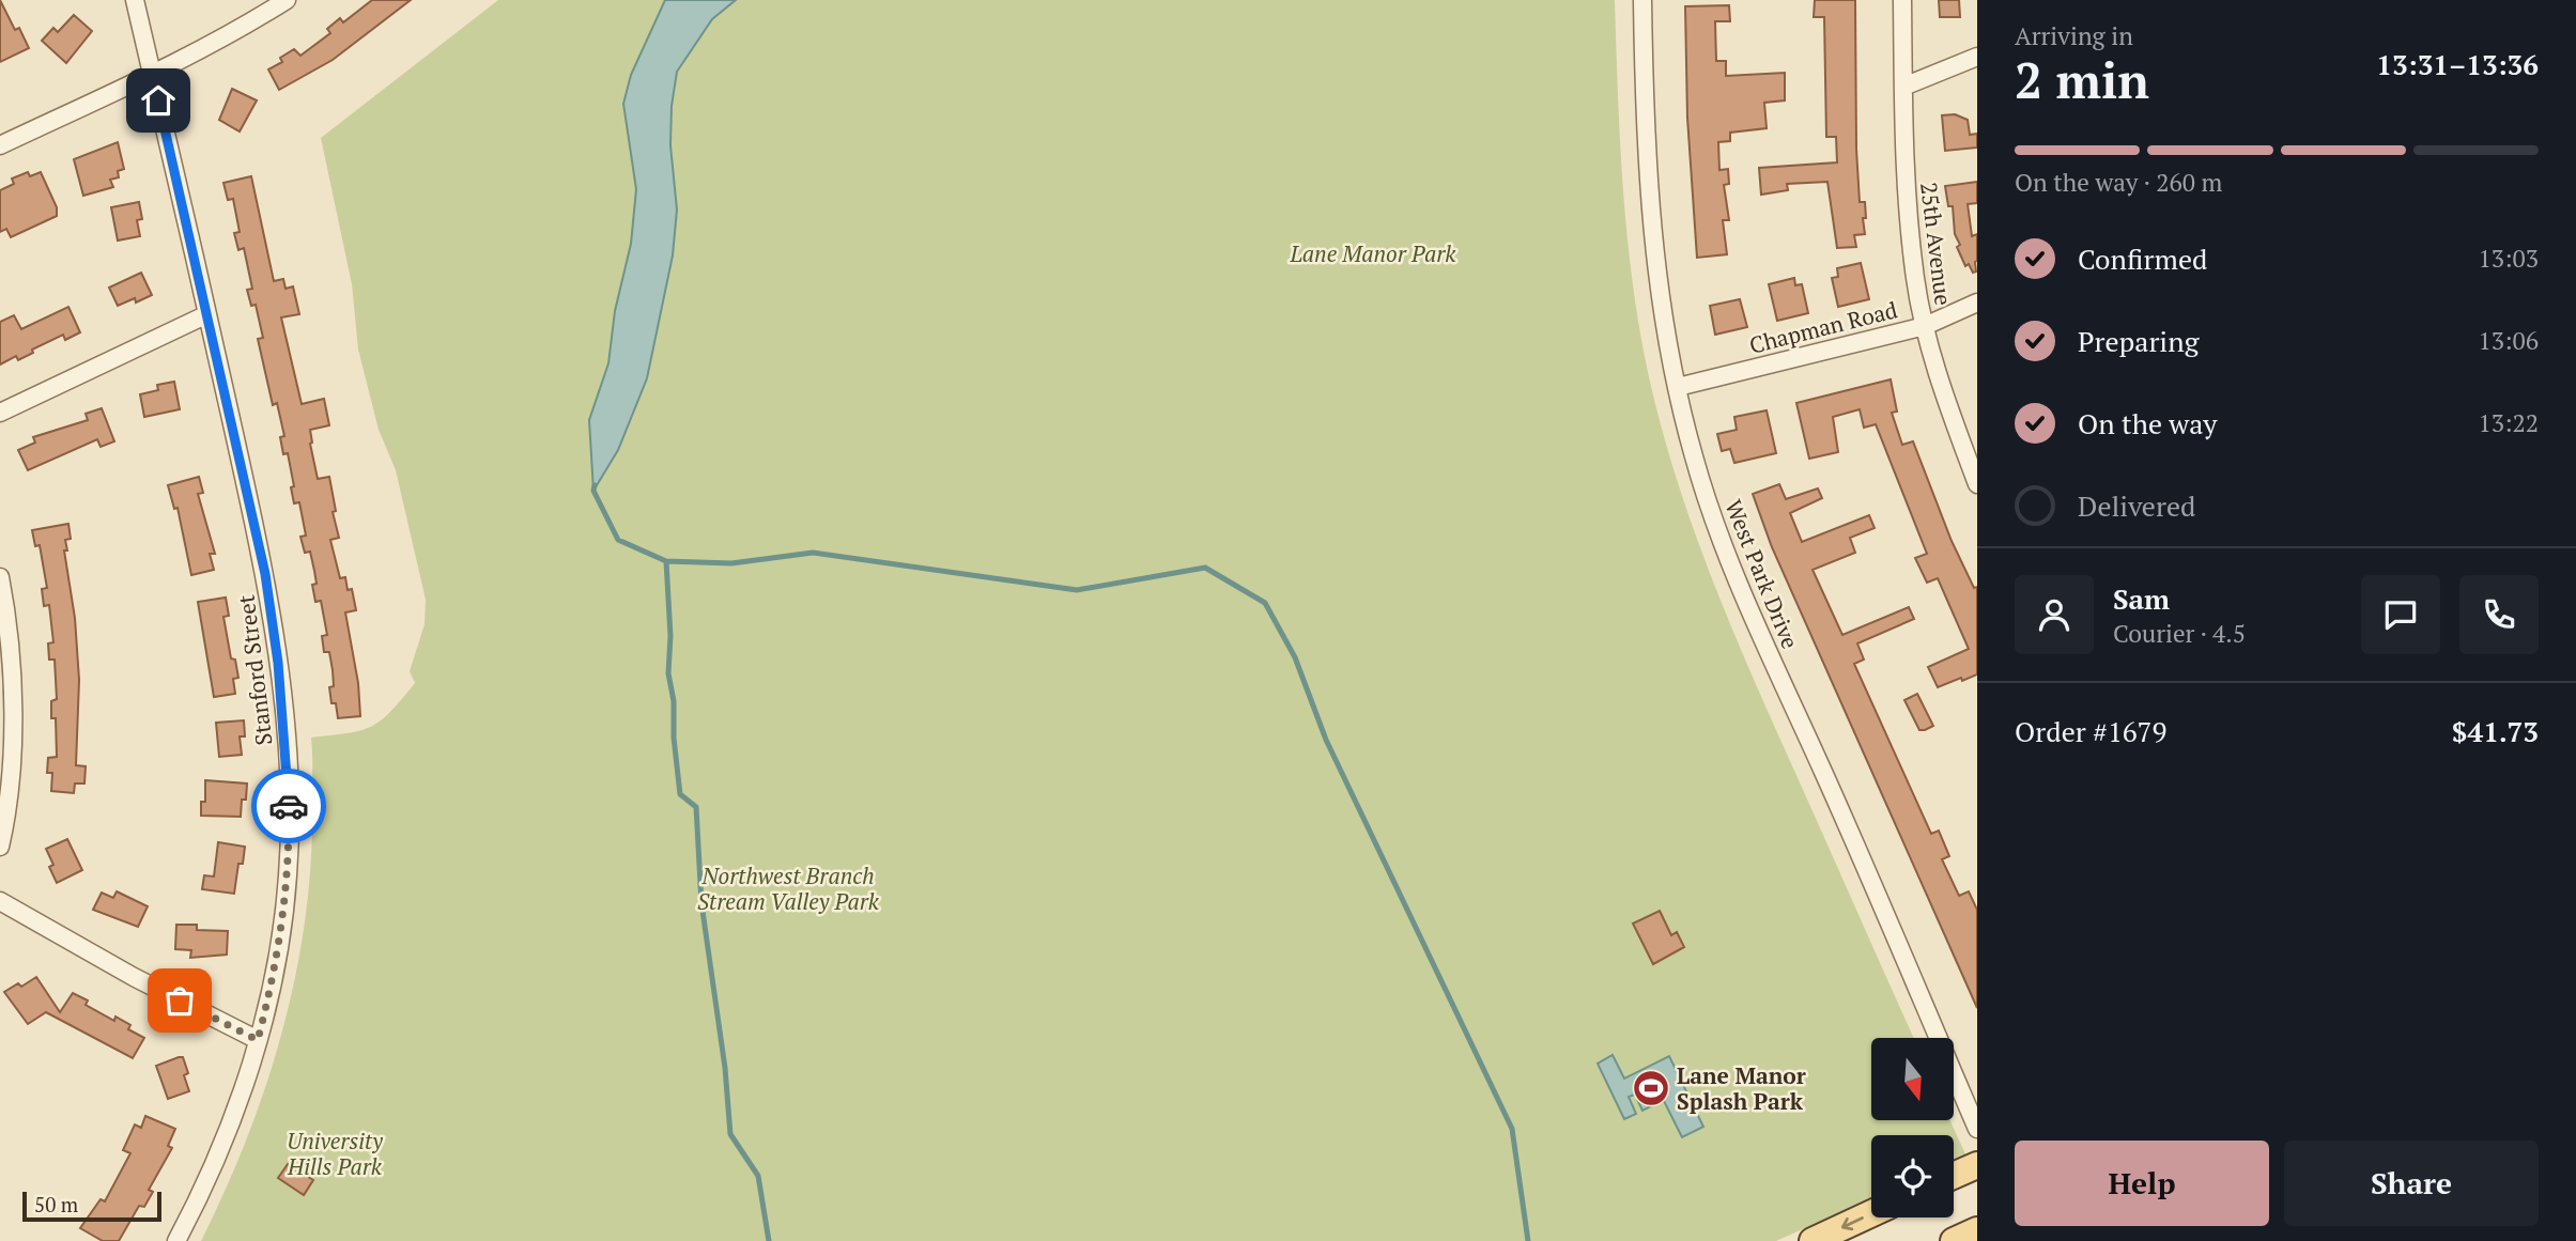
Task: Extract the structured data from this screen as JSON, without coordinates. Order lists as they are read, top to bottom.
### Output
{
  "streets": {
    "street": [
      "25th Avenue",
      "Chapman Road",
      "West Park Drive",
      "Stanford Street"
    ]
  },
  "crossings": [
    ["25th Avenue", "Chapman Road"],
    ["Chapman Road", "West Park Drive"]
  ],
  "parks": ["Lane Manor Park", "Northwest Branch Stream Valley Park", "University Hills Park"],
  "places": {
    "sports": ["Lane Manor Splash Park"]
  },
  "scale_bar": "50 m",
  "north": "bottom",
  "page": {
    "heading": ["2 min", "Arriving in", "13:31–13:36"],
    "panel": [
      "Sam",
      "Courier · 4.5",
      "Order #1679",
      "$41.73"
    ],
    "bar": "On the way · 260 m",
    "list": [
      ["Confirmed", "13:03"],
      ["Preparing", "13:06"],
      ["On the way", "13:22"],
      "Delivered"
    ],
    "buttons": ["Help", "Share"],
    "scale": "50 m"
  }
}
